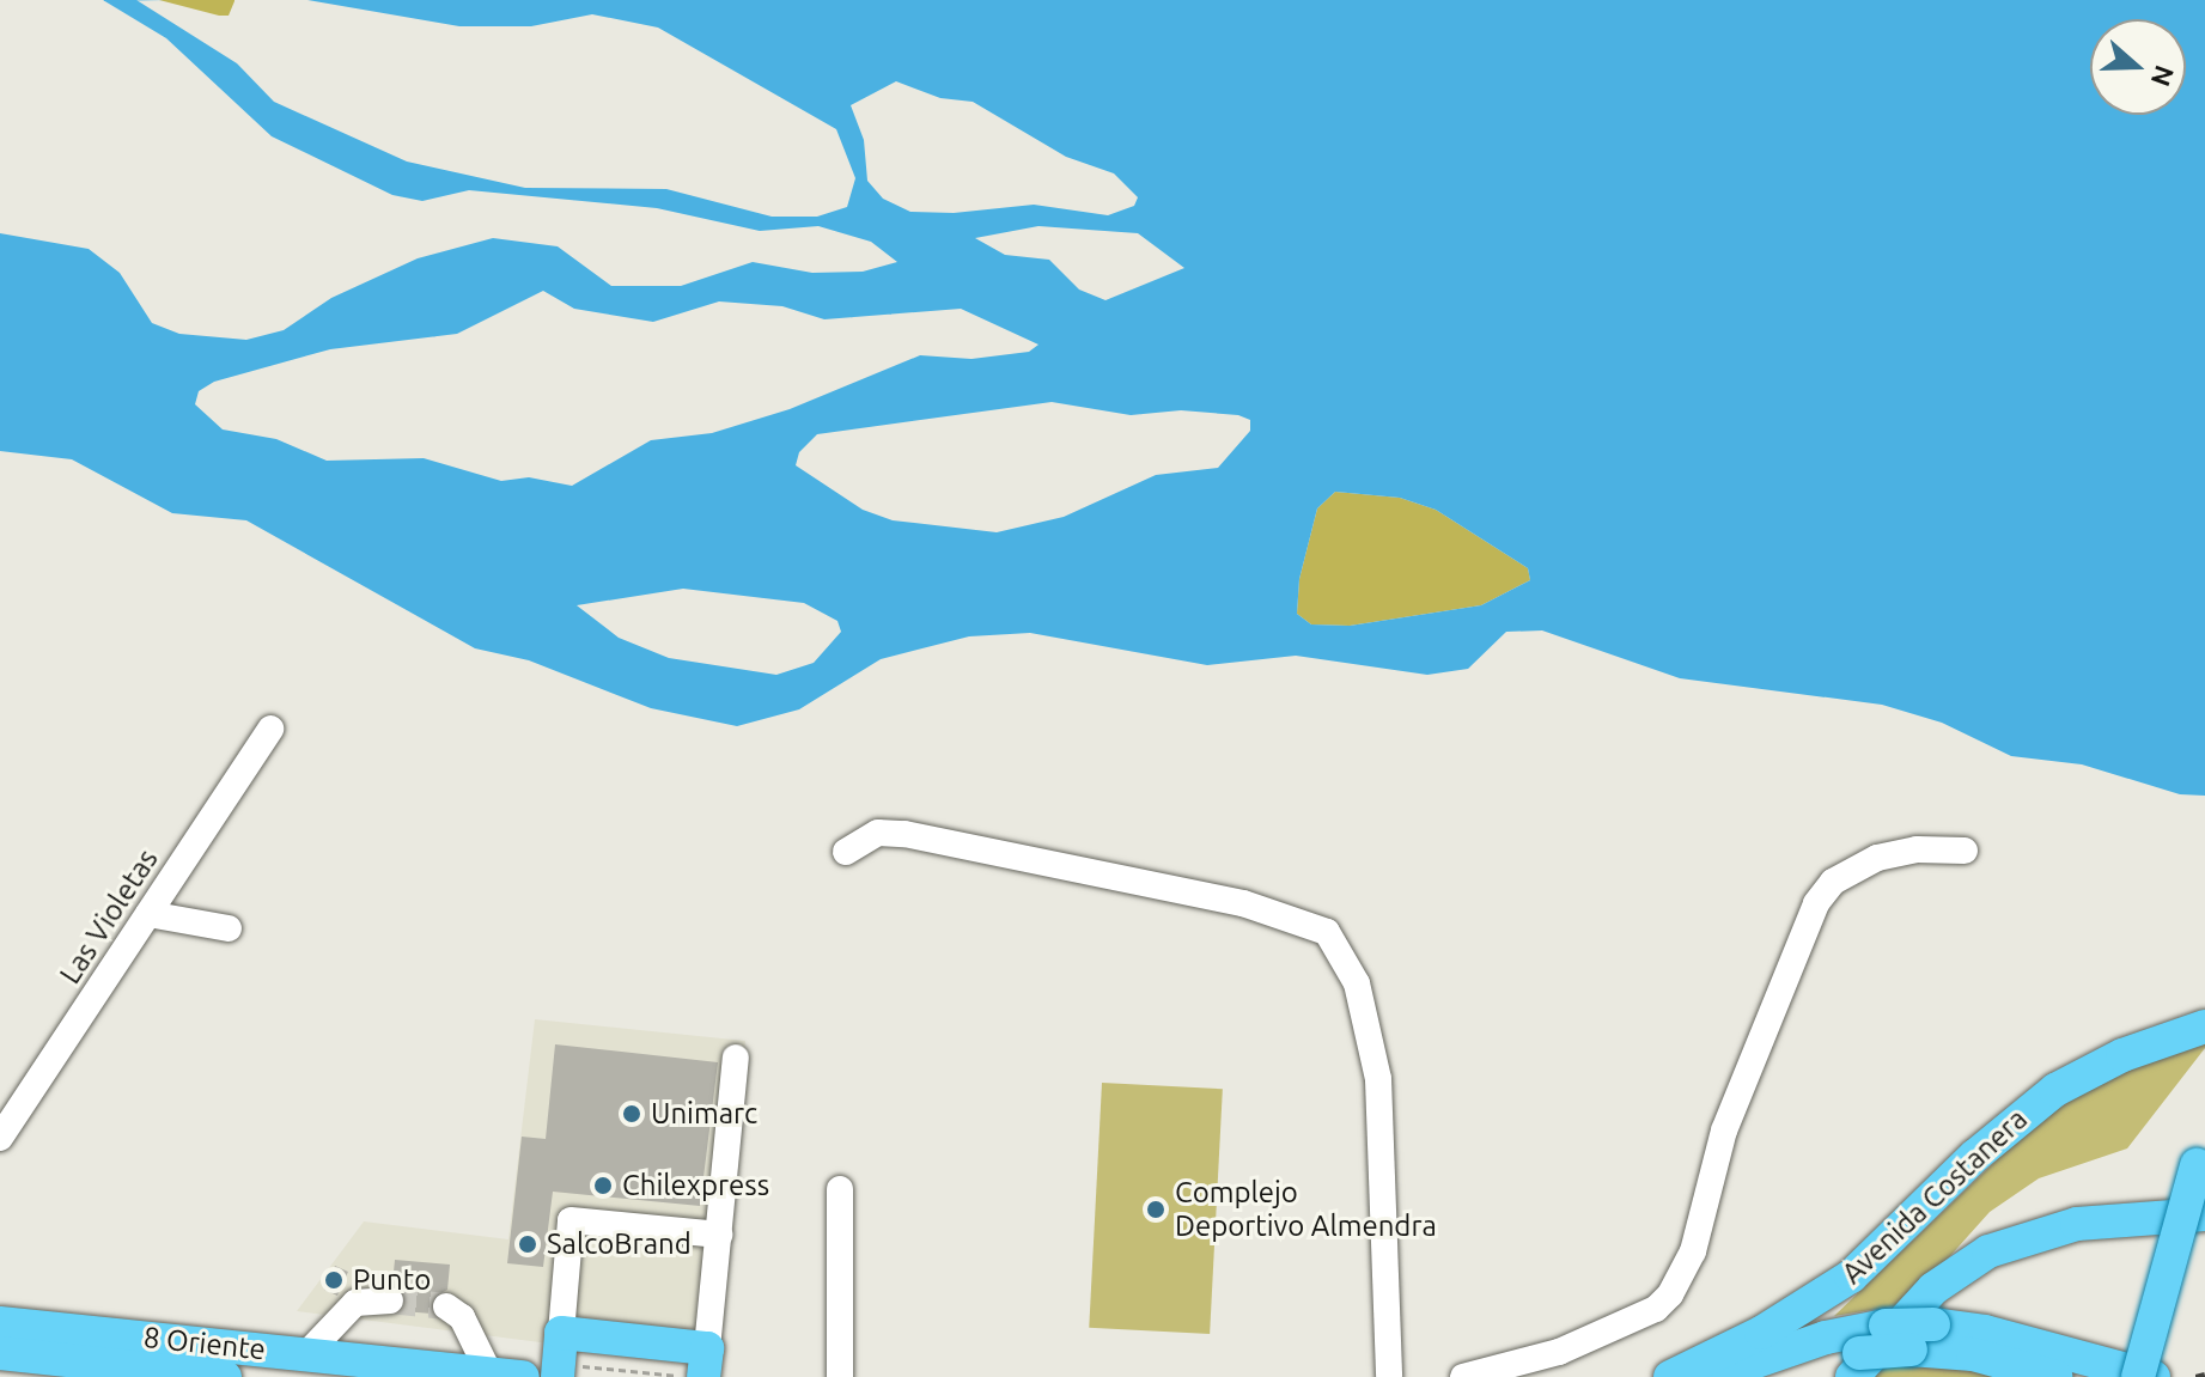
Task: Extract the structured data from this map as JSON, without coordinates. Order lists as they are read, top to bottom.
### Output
{
  "streets": {
    "main road": ["Avenida Costanera", "8 Oriente"],
    "street": ["Las Violetas"]
  },
  "places": [
    "Unimarc",
    "Chilexpress",
    "Complejo Deportivo Almendra",
    "SalcoBrand",
    "Punto"
  ],
  "north": "right"
}
